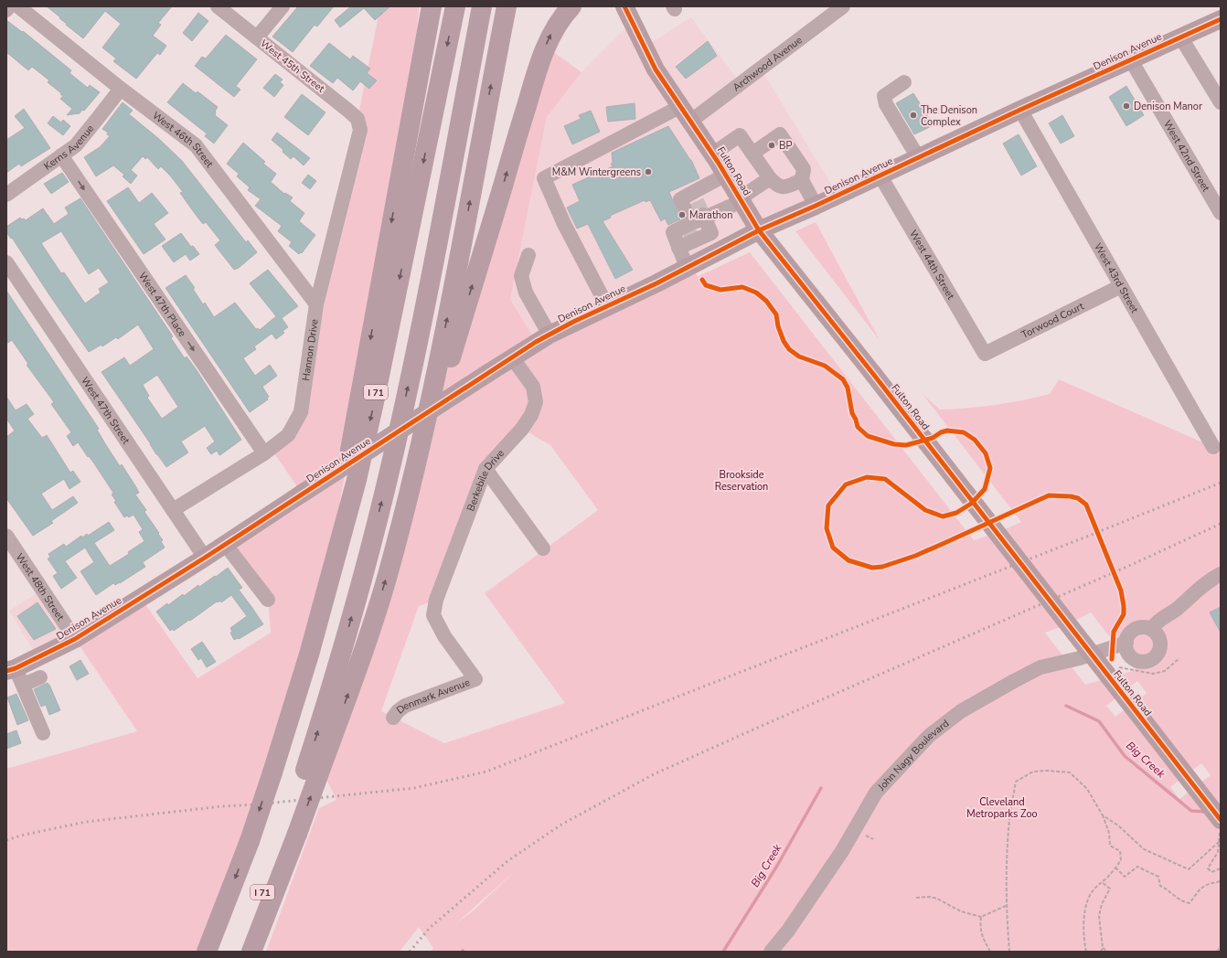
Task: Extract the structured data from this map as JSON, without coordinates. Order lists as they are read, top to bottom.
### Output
{
  "streets": {
    "highway": ["I 71"],
    "main road": ["Denison Avenue", "Fulton Road"],
    "street": [
      "Archwood Avenue",
      "West 45th Street",
      "West 46th Street",
      "Kerns Avenue",
      "West 42nd Street",
      "West 44th Street",
      "West 43rd Street",
      "West 47th Place",
      "Torwood Court",
      "Hannon Drive",
      "West 47th Street",
      "Berkebile Drive",
      "West 48th Street",
      "Denmark Avenue",
      "John Nagy Boulevard"
    ]
  },
  "crossings": [
    ["Denison Avenue", "West 42nd Street"],
    ["Denison Avenue", "Fulton Road"],
    ["Denison Avenue", "West 44th Street"],
    ["Denison Avenue", "West 43rd Street"],
    ["Denison Avenue", "West 47th Street"],
    ["Denison Avenue", "Berkebile Drive"],
    ["Denison Avenue", "West 48th Street"],
    ["Archwood Avenue", "Fulton Road"],
    ["West 45th Street", "Hannon Drive"],
    ["West 46th Street", "Kerns Avenue"],
    ["West 46th Street", "Hannon Drive"],
    ["Kerns Avenue", "West 47th Place"],
    ["West 44th Street", "Torwood Court"],
    ["West 43rd Street", "Torwood Court"],
    ["West 47th Place", "Hannon Drive"],
    ["Hannon Drive", "West 47th Street"],
    ["Berkebile Drive", "Denmark Avenue"]
  ],
  "one_way": ["West 47th Place"],
  "water": ["Big Creek"],
  "parks": ["Brookside Reservation", "Cleveland Metroparks Zoo"],
  "places": [
    "Denison Manor",
    "The Denison Complex",
    "BP",
    "M&M Wintergreens",
    "Marathon"
  ]
}
